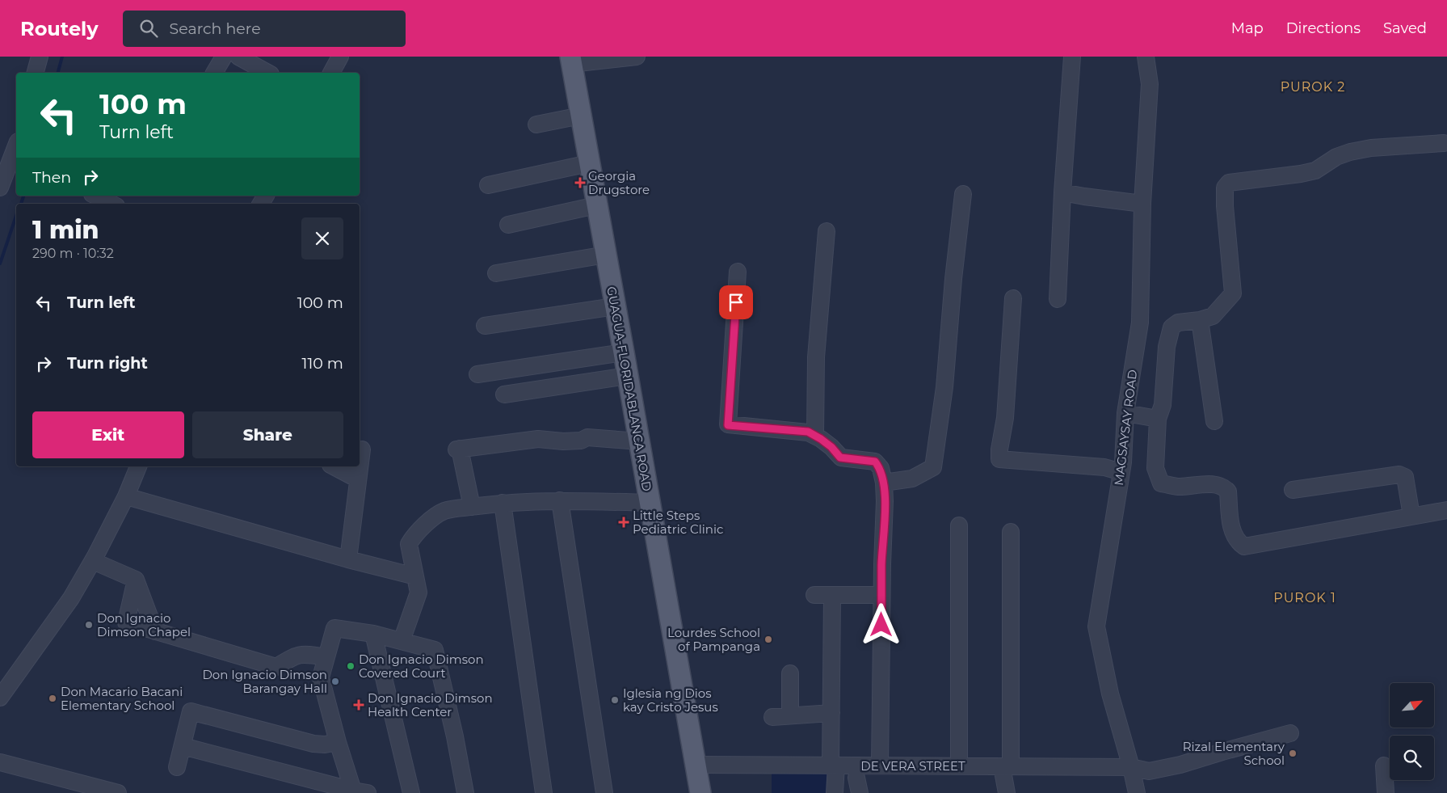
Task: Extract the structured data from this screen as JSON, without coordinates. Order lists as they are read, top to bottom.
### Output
{
  "streets": {
    "main road": ["GUAGUA-FLORIDABLANCA ROAD"],
    "street": ["MAGSAYSAY ROAD", "DE VERA STREET"]
  },
  "crossings": [
    ["GUAGUA-FLORIDABLANCA ROAD", "DE VERA STREET"],
    ["MAGSAYSAY ROAD", "DE VERA STREET"]
  ],
  "districts": ["PUROK 2", "PUROK 1"],
  "places": {
    "health": ["Georgia Drugstore", "Little Steps Pediatric Clinic", "Don Ignacio Dimson Health Center"],
    "other": [
      "Don Ignacio Dimson Chapel",
      "Lourdes School of Pampanga",
      "Don Ignacio Dimson Covered Court",
      "Don Ignacio Dimson Barangay Hall",
      "Don Macario Bacani Elementary School",
      "Iglesia ng Dios kay Cristo Jesus",
      "Rizal Elementary School"
    ]
  },
  "north": "top right",
  "page": {
    "header": "Routely",
    "search": "Search here",
    "nav": ["Map", "Directions", "Saved"],
    "turn": ["100 m", "Turn left"],
    "then": "Then",
    "heading": ["1 min", "290 m · 10:32"],
    "list": [
      {
        "name": "Turn left",
        "value": "100 m"
      },
      {
        "name": "Turn right",
        "value": "110 m"
      }
    ],
    "buttons": ["Exit", "Share"]
  }
}
